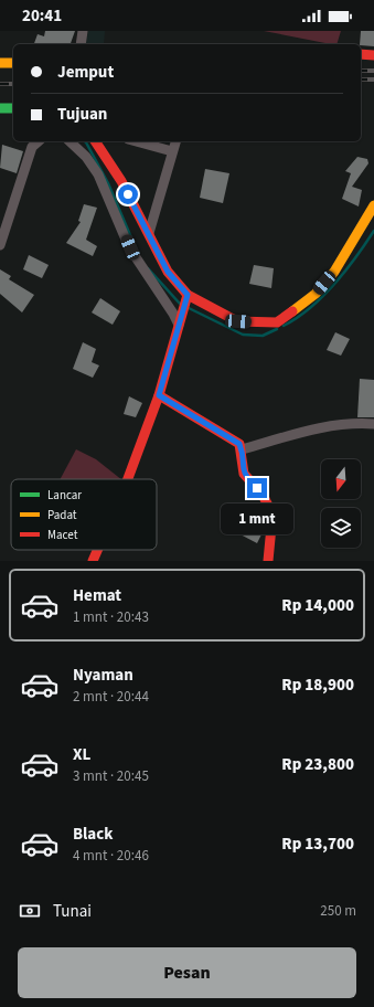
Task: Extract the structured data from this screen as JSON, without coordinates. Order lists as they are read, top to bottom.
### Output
{
  "legend": ["Lancar", "Padat", "Macet"],
  "north": "bottom",
  "page": {
    "status": "20:41",
    "banner": ["Jemput", "Tujuan"],
    "bubble": "1 mnt",
    "list": [
      {
        "name": "Hemat",
        "note": "1 mnt · 20:43",
        "value": "Rp 14,000"
      },
      {
        "name": "Nyaman",
        "note": "2 mnt · 20:44",
        "value": "Rp 18,900"
      },
      {
        "name": "XL",
        "note": "3 mnt · 20:45",
        "value": "Rp 23,800"
      },
      {
        "name": "Black",
        "note": "4 mnt · 20:46",
        "value": "Rp 13,700"
      }
    ],
    "pay": ["Tunai", "250 m"],
    "buttons": "Pesan"
  }
}
